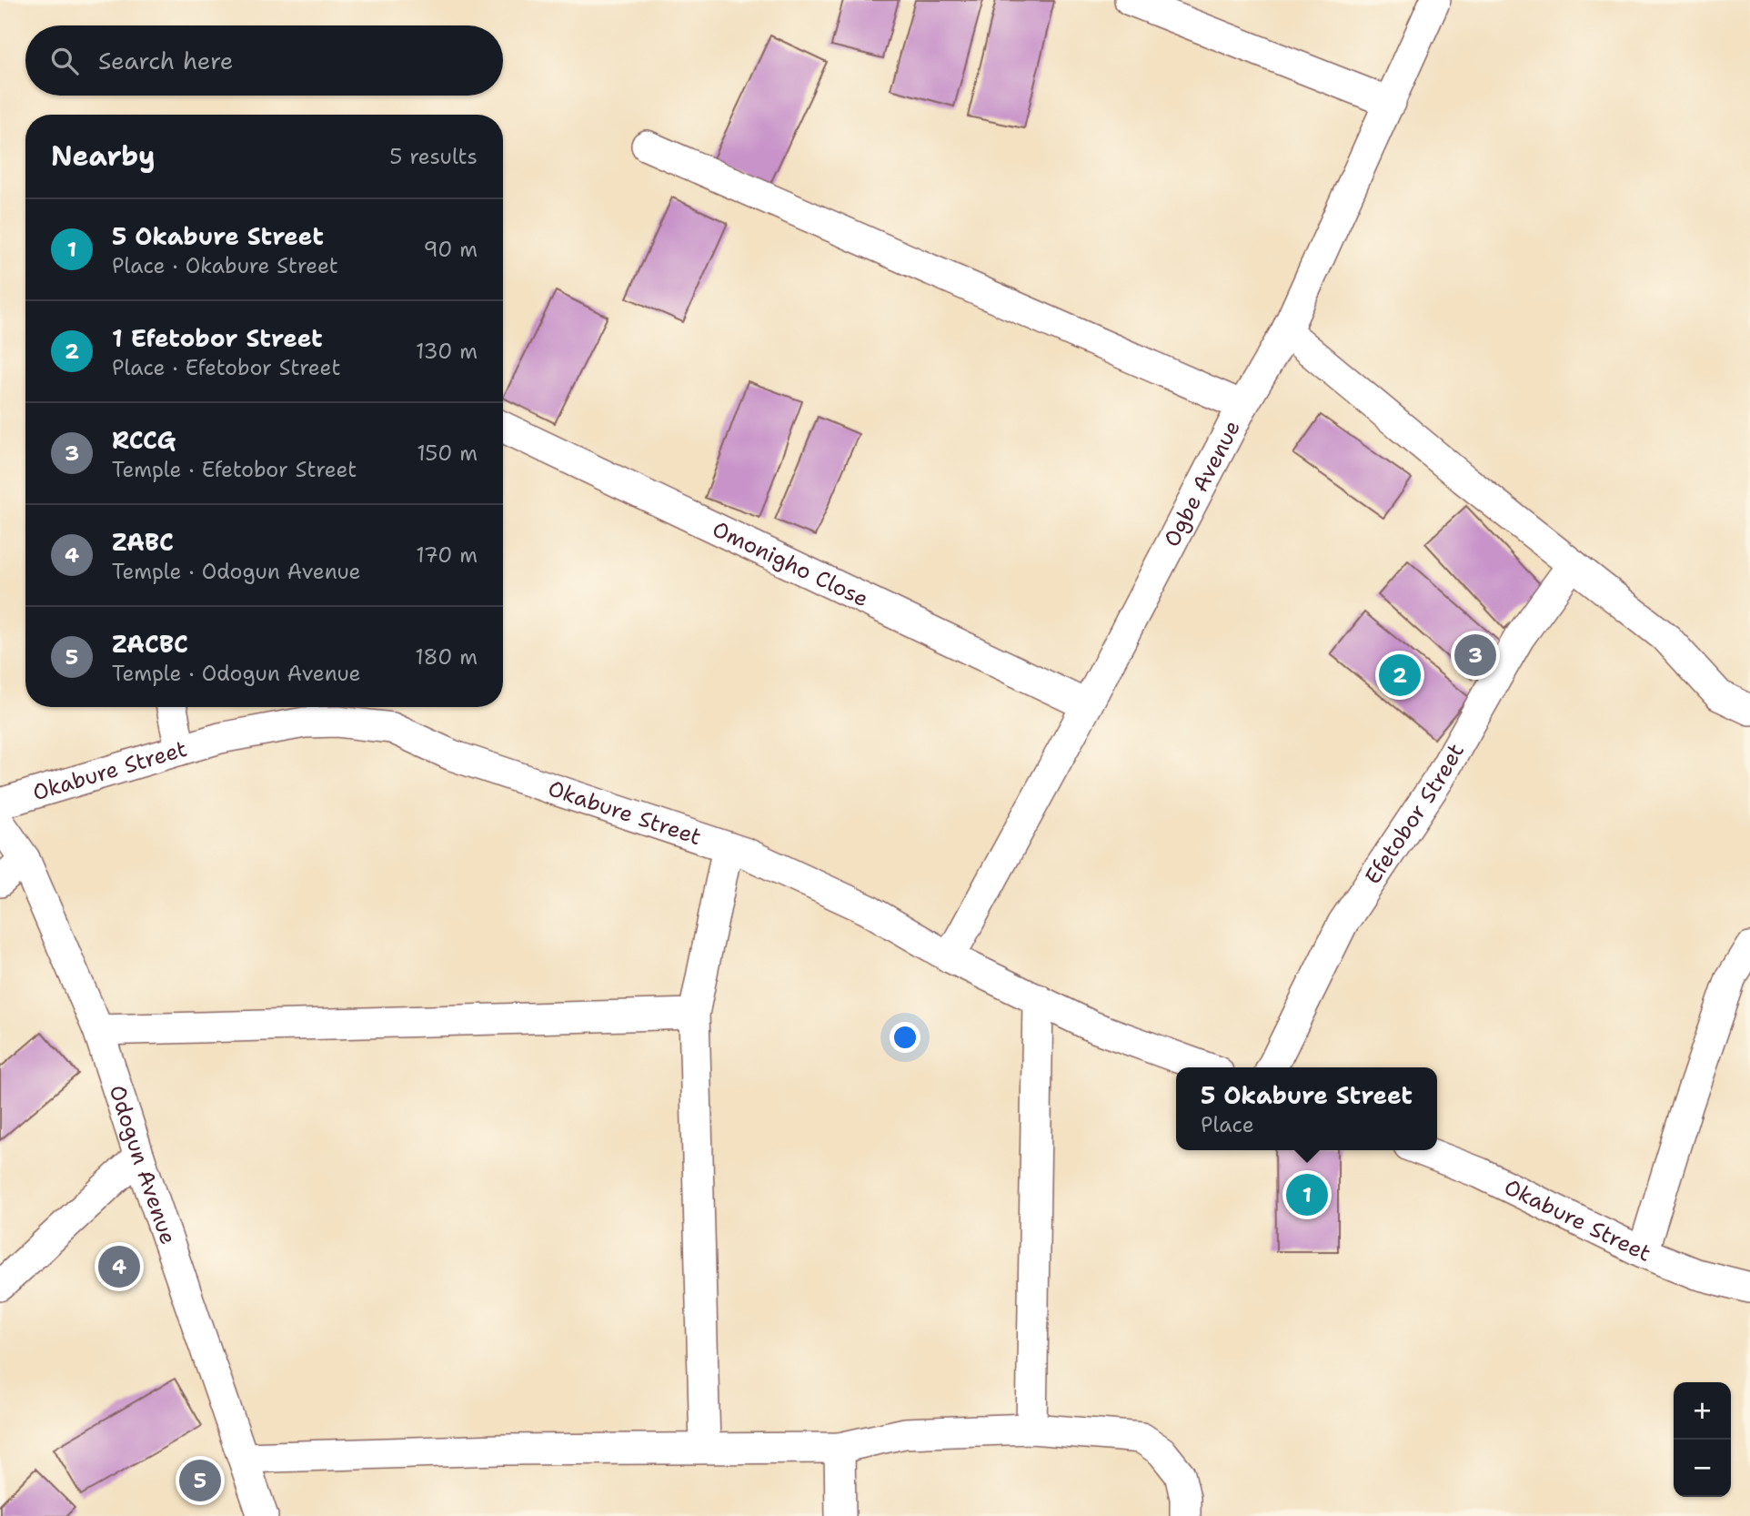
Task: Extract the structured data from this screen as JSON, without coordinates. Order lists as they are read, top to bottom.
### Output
{
  "streets": {
    "street": [
      "Ogbe Avenue",
      "Omonigho Close",
      "Okabure Street",
      "Efetobor Street",
      "Odogun Avenue"
    ]
  },
  "crossings": [
    ["Ogbe Avenue", "Omonigho Close"],
    ["Ogbe Avenue", "Okabure Street"]
  ],
  "page": {
    "search": "Search here",
    "heading": ["Nearby", "5 results"],
    "list": [
      {
        "mark": "1",
        "name": "5 Okabure Street",
        "note": "Place · Okabure Street",
        "value": "90 m"
      },
      {
        "mark": "2",
        "name": "1 Efetobor Street",
        "note": "Place · Efetobor Street",
        "value": "130 m"
      },
      {
        "mark": "3",
        "name": "RCCG",
        "note": "Temple · Efetobor Street",
        "value": "150 m"
      },
      {
        "mark": "4",
        "name": "ZABC",
        "note": "Temple · Odogun Avenue",
        "value": "170 m"
      },
      {
        "mark": "5",
        "name": "ZACBC",
        "note": "Temple · Odogun Avenue",
        "value": "180 m"
      }
    ],
    "pins": [
      "3",
      "2",
      "1",
      "4",
      "5"
    ],
    "popup": ["5 Okabure Street", "Place"],
    "map_buttons": ["+", "−"]
  }
}
